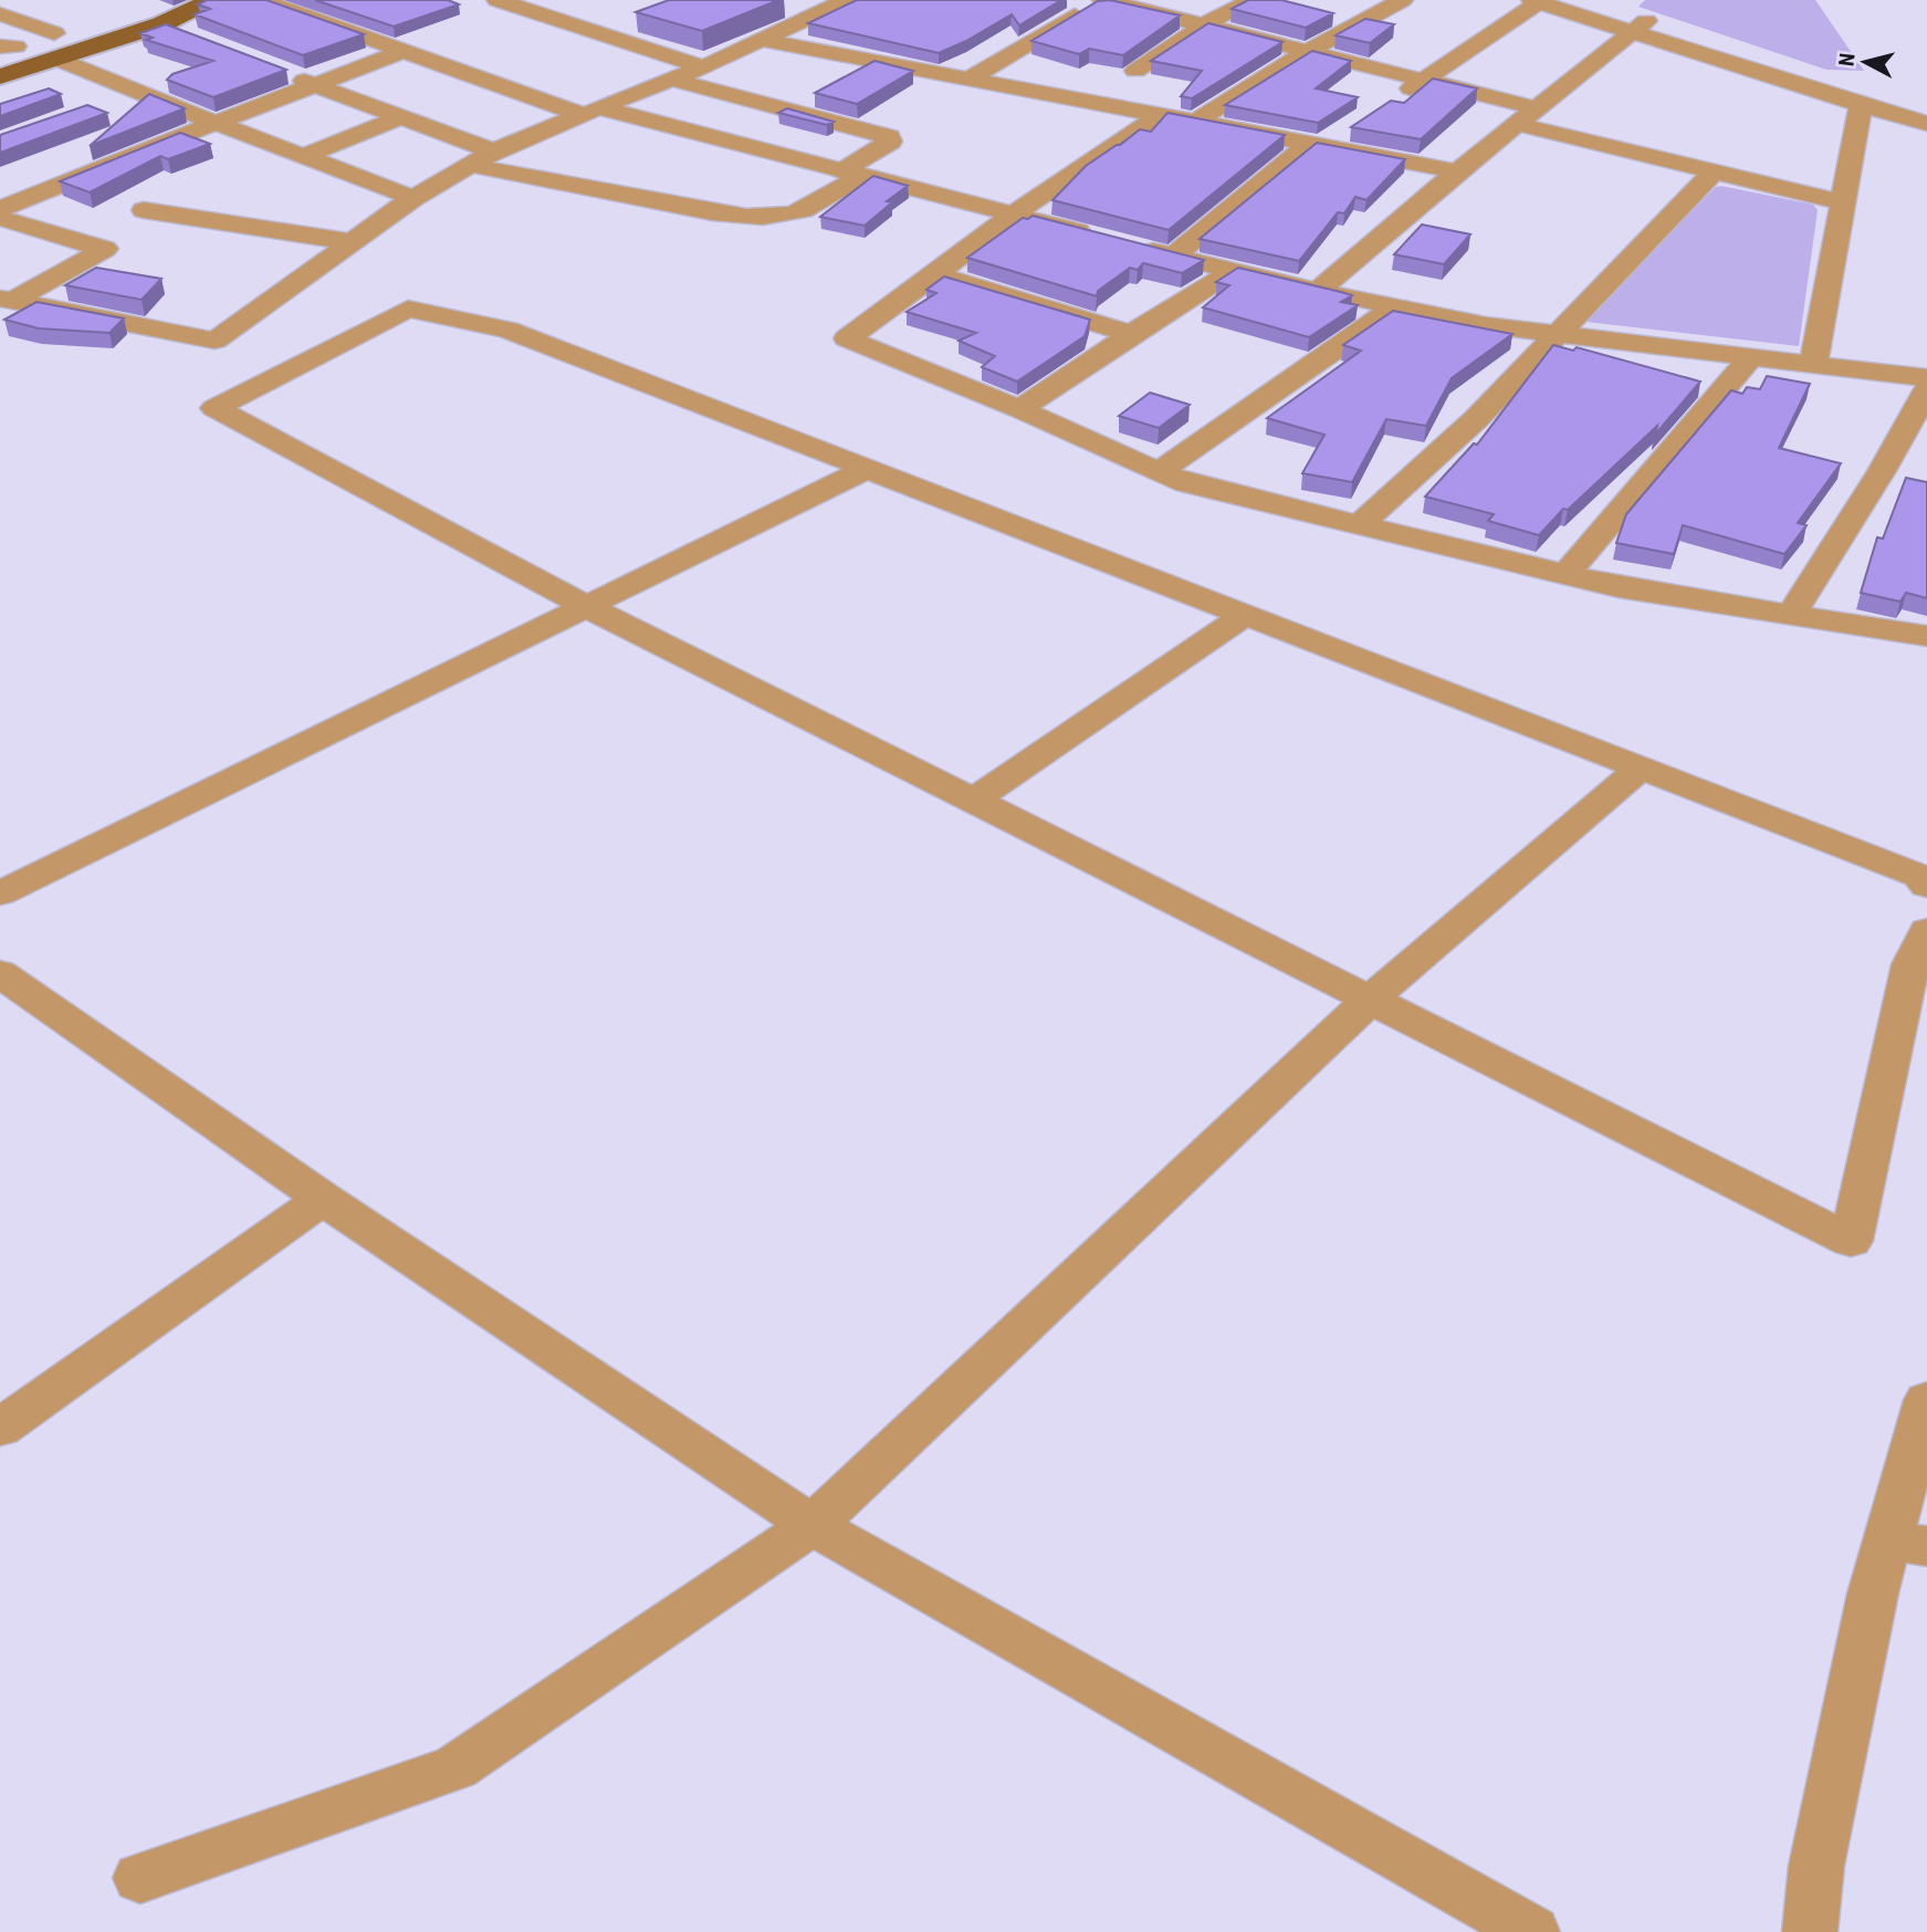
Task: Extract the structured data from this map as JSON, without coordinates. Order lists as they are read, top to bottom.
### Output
{
  "north": "left"
}
